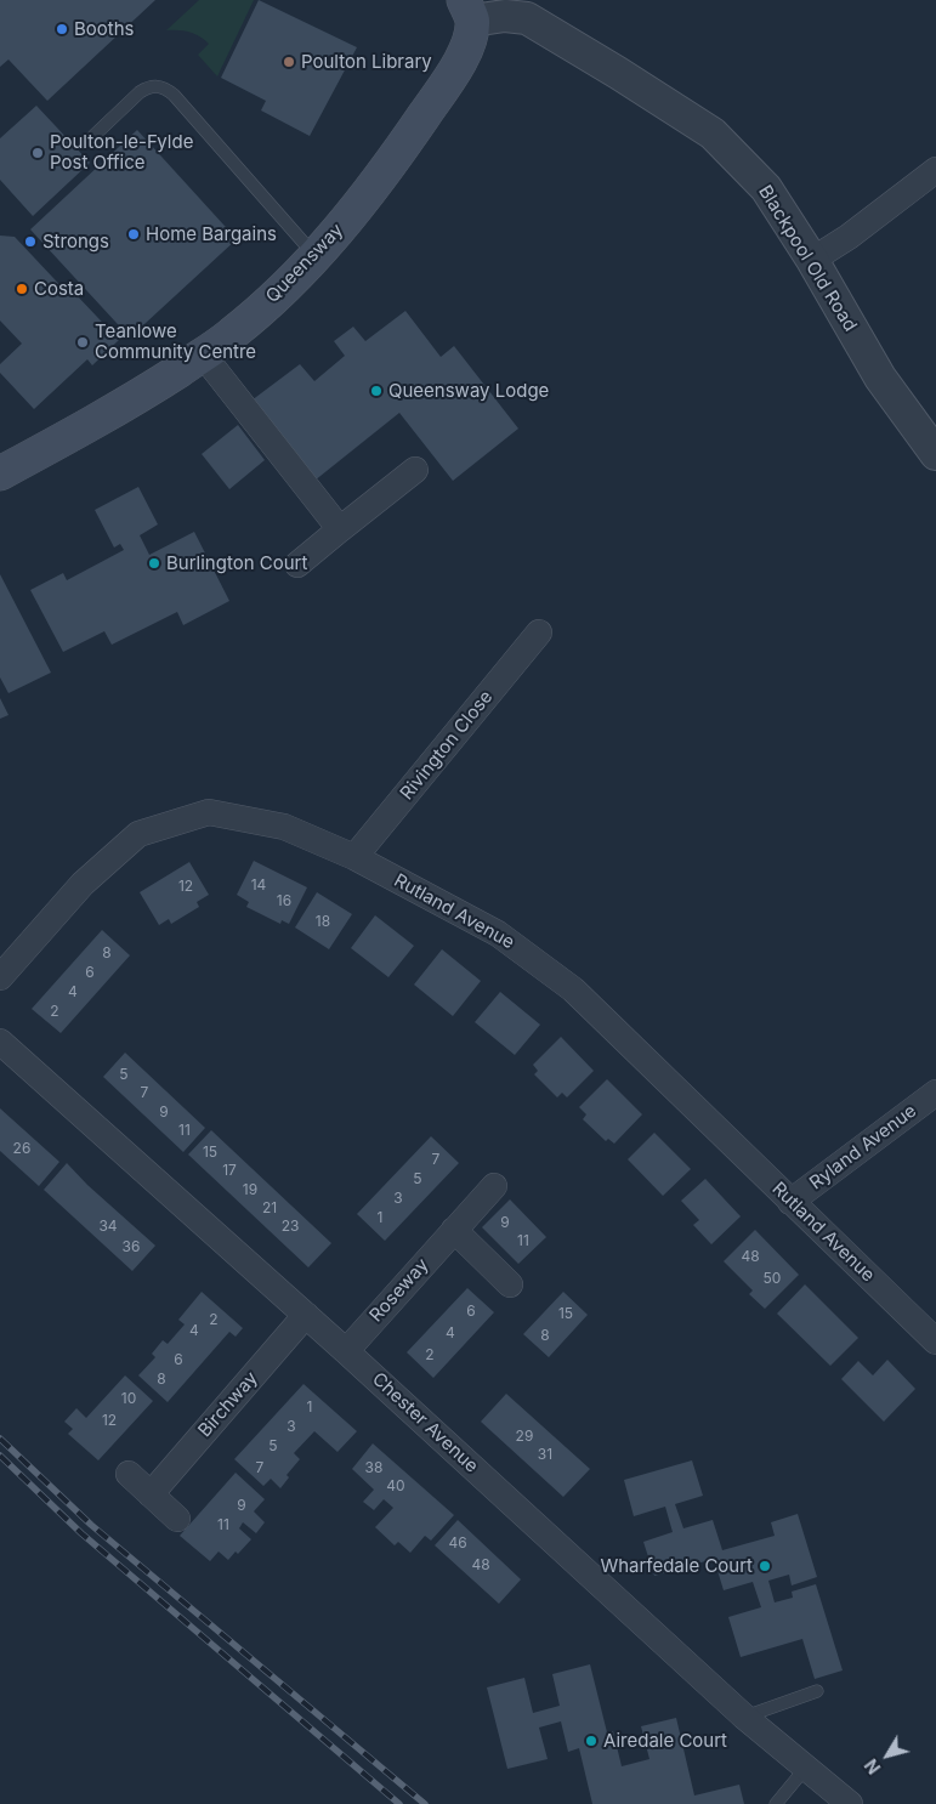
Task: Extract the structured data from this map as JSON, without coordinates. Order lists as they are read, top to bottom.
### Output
{
  "streets": {
    "main road": ["Queensway"],
    "street": [
      "Blackpool Old Road",
      "Rivington Close",
      "Rutland Avenue",
      "Ryland Avenue",
      "Roseway",
      "Birchway",
      "Chester Avenue"
    ]
  },
  "crossings": [
    ["Blackpool Old Road", "Queensway"],
    ["Rivington Close", "Rutland Avenue"],
    ["Rutland Avenue", "Ryland Avenue"],
    ["Roseway", "Chester Avenue"],
    ["Birchway", "Chester Avenue"]
  ],
  "places": [
    "Booths",
    "Poulton Library",
    "Poulton-le-Fylde Post Office",
    "Home Bargains",
    "Strongs",
    "Costa",
    "Teanlowe Community Centre",
    "Queensway Lodge",
    "Burlington Court",
    "Wharfedale Court",
    "Airedale Court"
  ],
  "house_numbers": [
    "14",
    "12",
    "16",
    "18",
    "8",
    "6",
    "4",
    "2",
    "5",
    "7",
    "9",
    "11",
    "26",
    "15",
    "7",
    "17",
    "5",
    "19",
    "3",
    "21",
    "1",
    "9",
    "34",
    "23",
    "11",
    "36",
    "48",
    "50",
    "6",
    "15",
    "2",
    "4",
    "4",
    "8",
    "2",
    "6",
    "8",
    "10",
    "1",
    "12",
    "3",
    "29",
    "5",
    "31",
    "7",
    "38",
    "40",
    "9",
    "11",
    "46",
    "48"
  ],
  "north": "bottom left"
}
